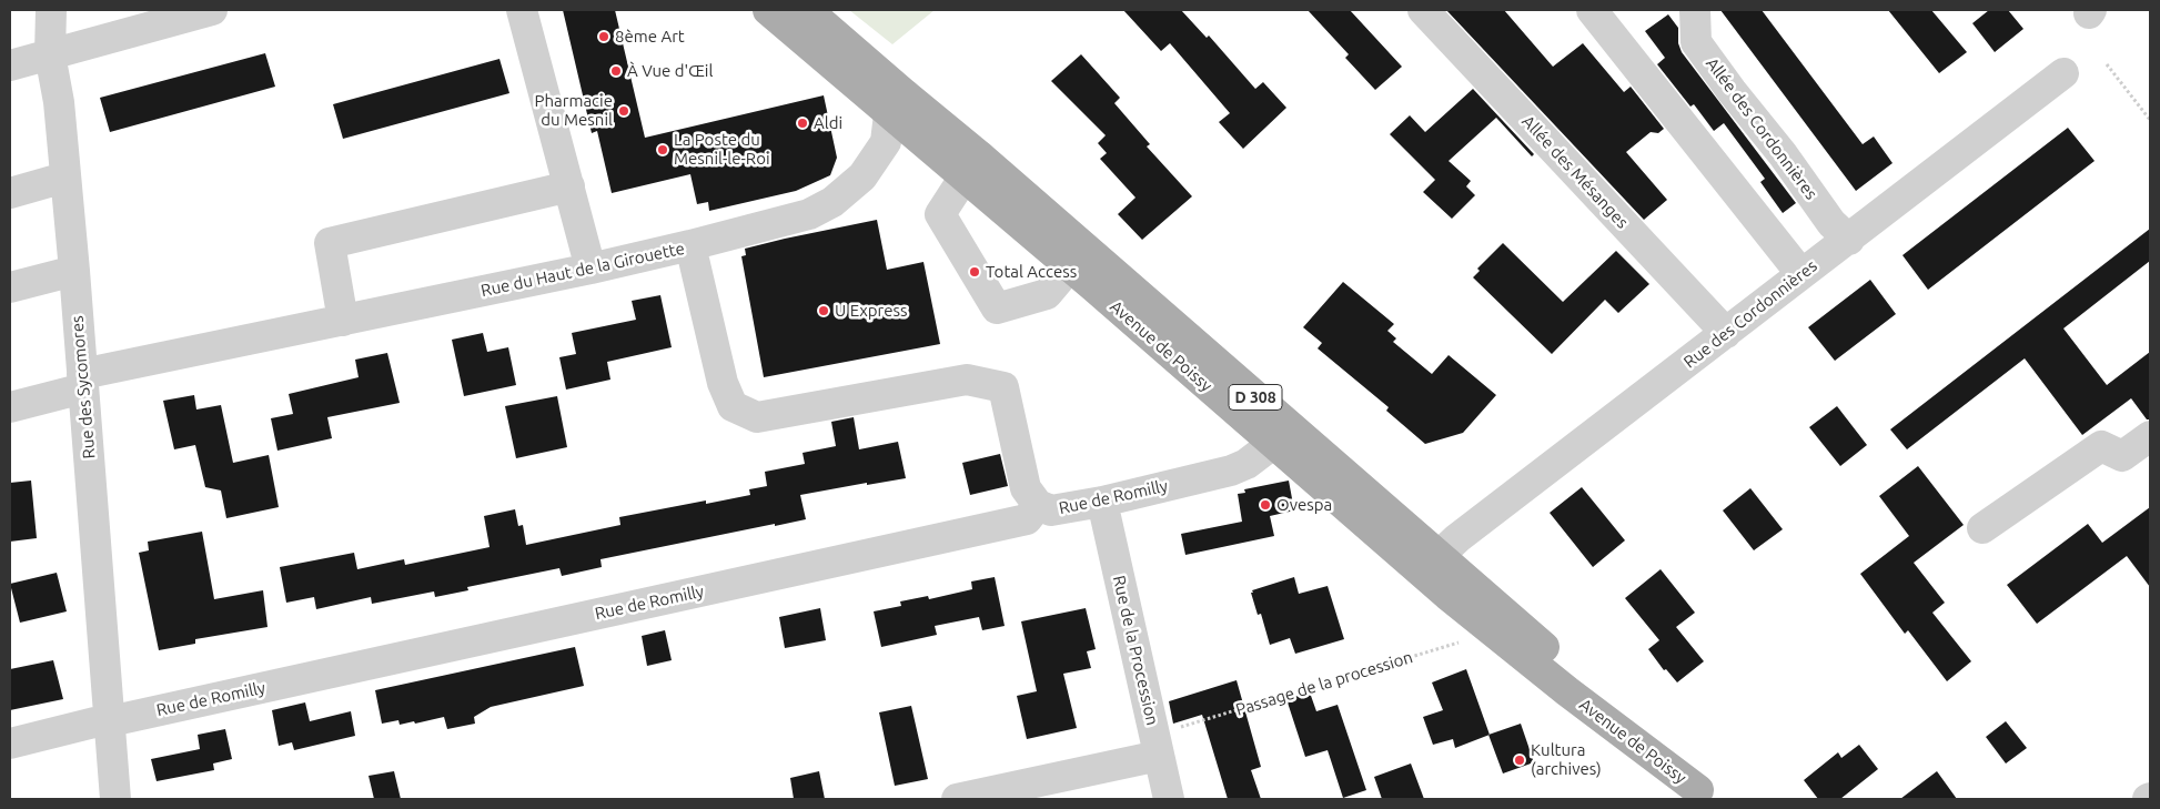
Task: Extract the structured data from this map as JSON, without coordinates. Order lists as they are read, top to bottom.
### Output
{
  "streets": {
    "main road": ["Avenue de Poissy", "D 308"],
    "street": [
      "Allée des Cordonnières",
      "Allée des Mésanges",
      "Rue du Haut de la Girouette",
      "Rue des Cordonnières",
      "Rue des Sycomores",
      "Rue de Romilly",
      "Rue de la Procession"
    ],
    "path": ["Passage de la procession"]
  },
  "crossings": [
    ["Allée des Cordonnières", "Rue des Cordonnières"],
    ["Allée des Mésanges", "Rue des Cordonnières"],
    ["Rue du Haut de la Girouette", "Rue des Sycomores"],
    ["Rue du Haut de la Girouette", "Rue de Romilly"],
    ["Rue des Cordonnières", "Avenue de Poissy"],
    ["Avenue de Poissy", "Rue de Romilly"],
    ["Avenue de Poissy", "Passage de la procession"],
    ["Rue des Sycomores", "Rue de Romilly"],
    ["Rue de Romilly", "Rue de la Procession"],
    ["Rue de la Procession", "Passage de la procession"]
  ],
  "places": [
    "8ème Art",
    "À Vue d'Œil",
    "Pharmacie du Mesnil",
    "Aldi",
    "La Poste du Mesnil-le-Roi",
    "Total Access",
    "U Express",
    "Ovespa",
    "Kultura (archives)"
  ]
}
